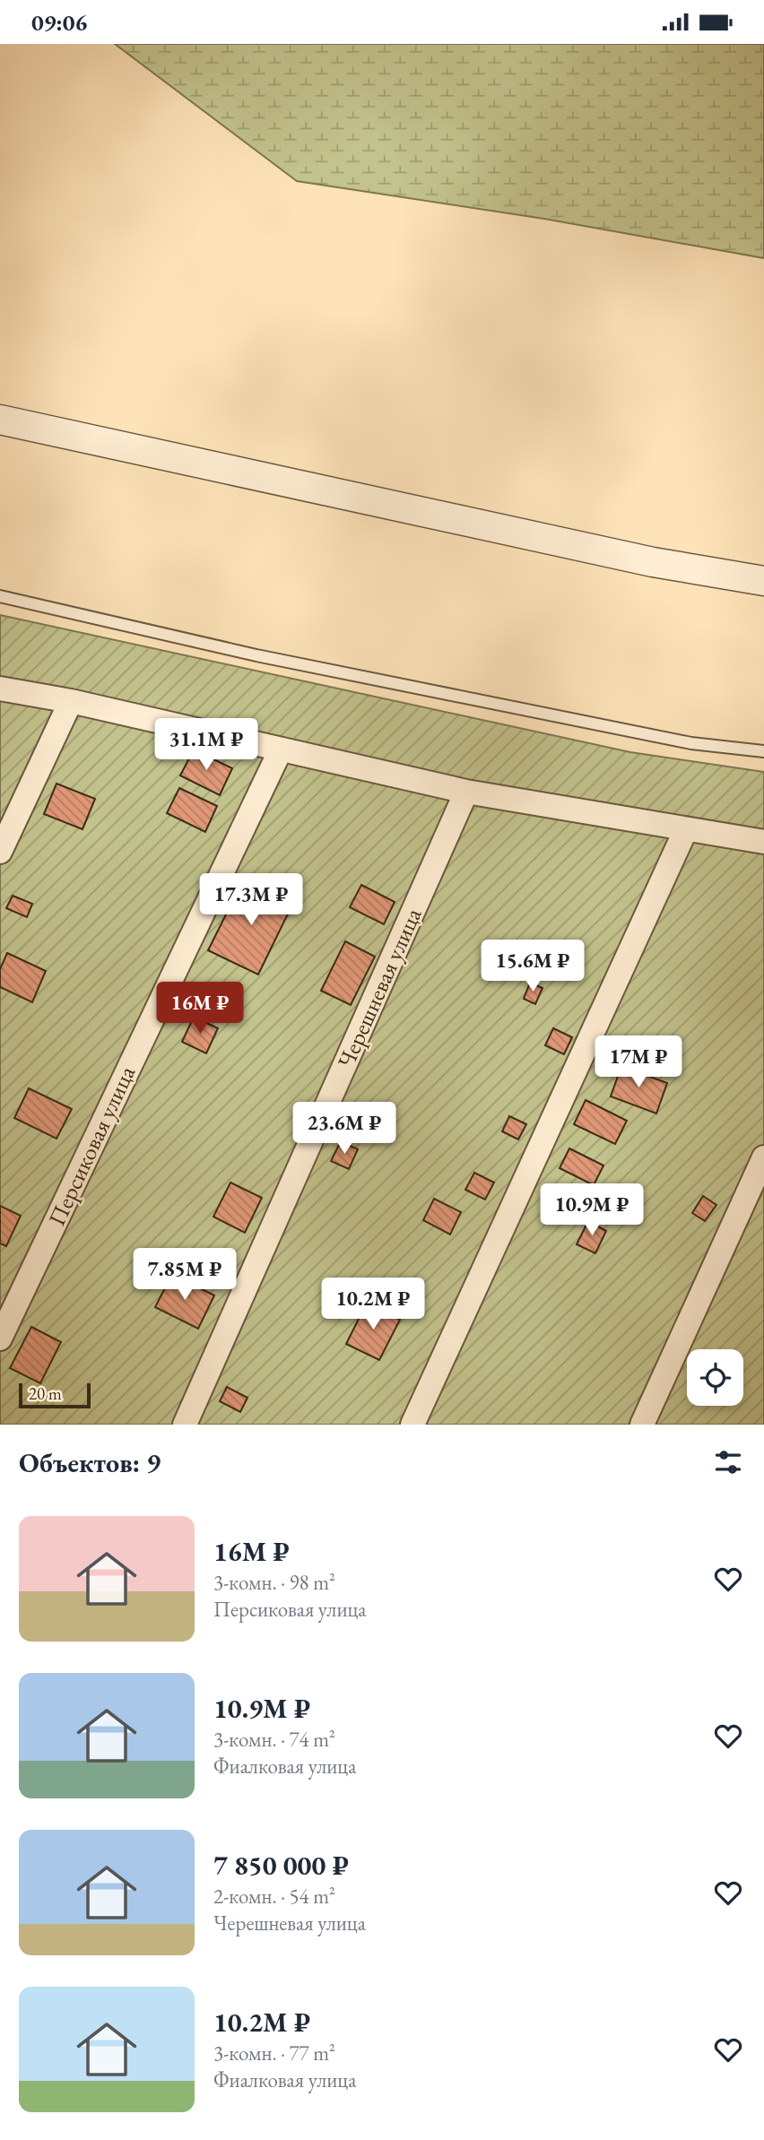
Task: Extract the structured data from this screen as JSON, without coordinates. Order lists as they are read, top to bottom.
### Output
{
  "streets": {
    "street": ["Черешневая улица", "Персиковая улица"]
  },
  "scale_bar": "20 m",
  "page": {
    "status": "09:06",
    "price": [
      "31.1M ₽",
      "17.3M ₽",
      "15.6M ₽",
      "16M ₽",
      "17M ₽",
      "23.6M ₽",
      "10.9M ₽",
      "7.85M ₽",
      "10.2M ₽"
    ],
    "scale": "20 m",
    "heading": "Объектов: 9",
    "list": [
      {
        "name": "16M ₽",
        "note": "3-комн. · 98 m² · Персиковая улица"
      },
      {
        "name": "10.9M ₽",
        "note": "3-комн. · 74 m² · Фиалковая улица"
      },
      {
        "name": "7 850 000 ₽",
        "note": "2-комн. · 54 m² · Черешневая улица"
      },
      {
        "name": "10.2M ₽",
        "note": "3-комн. · 77 m² · Фиалковая улица"
      }
    ]
  }
}
